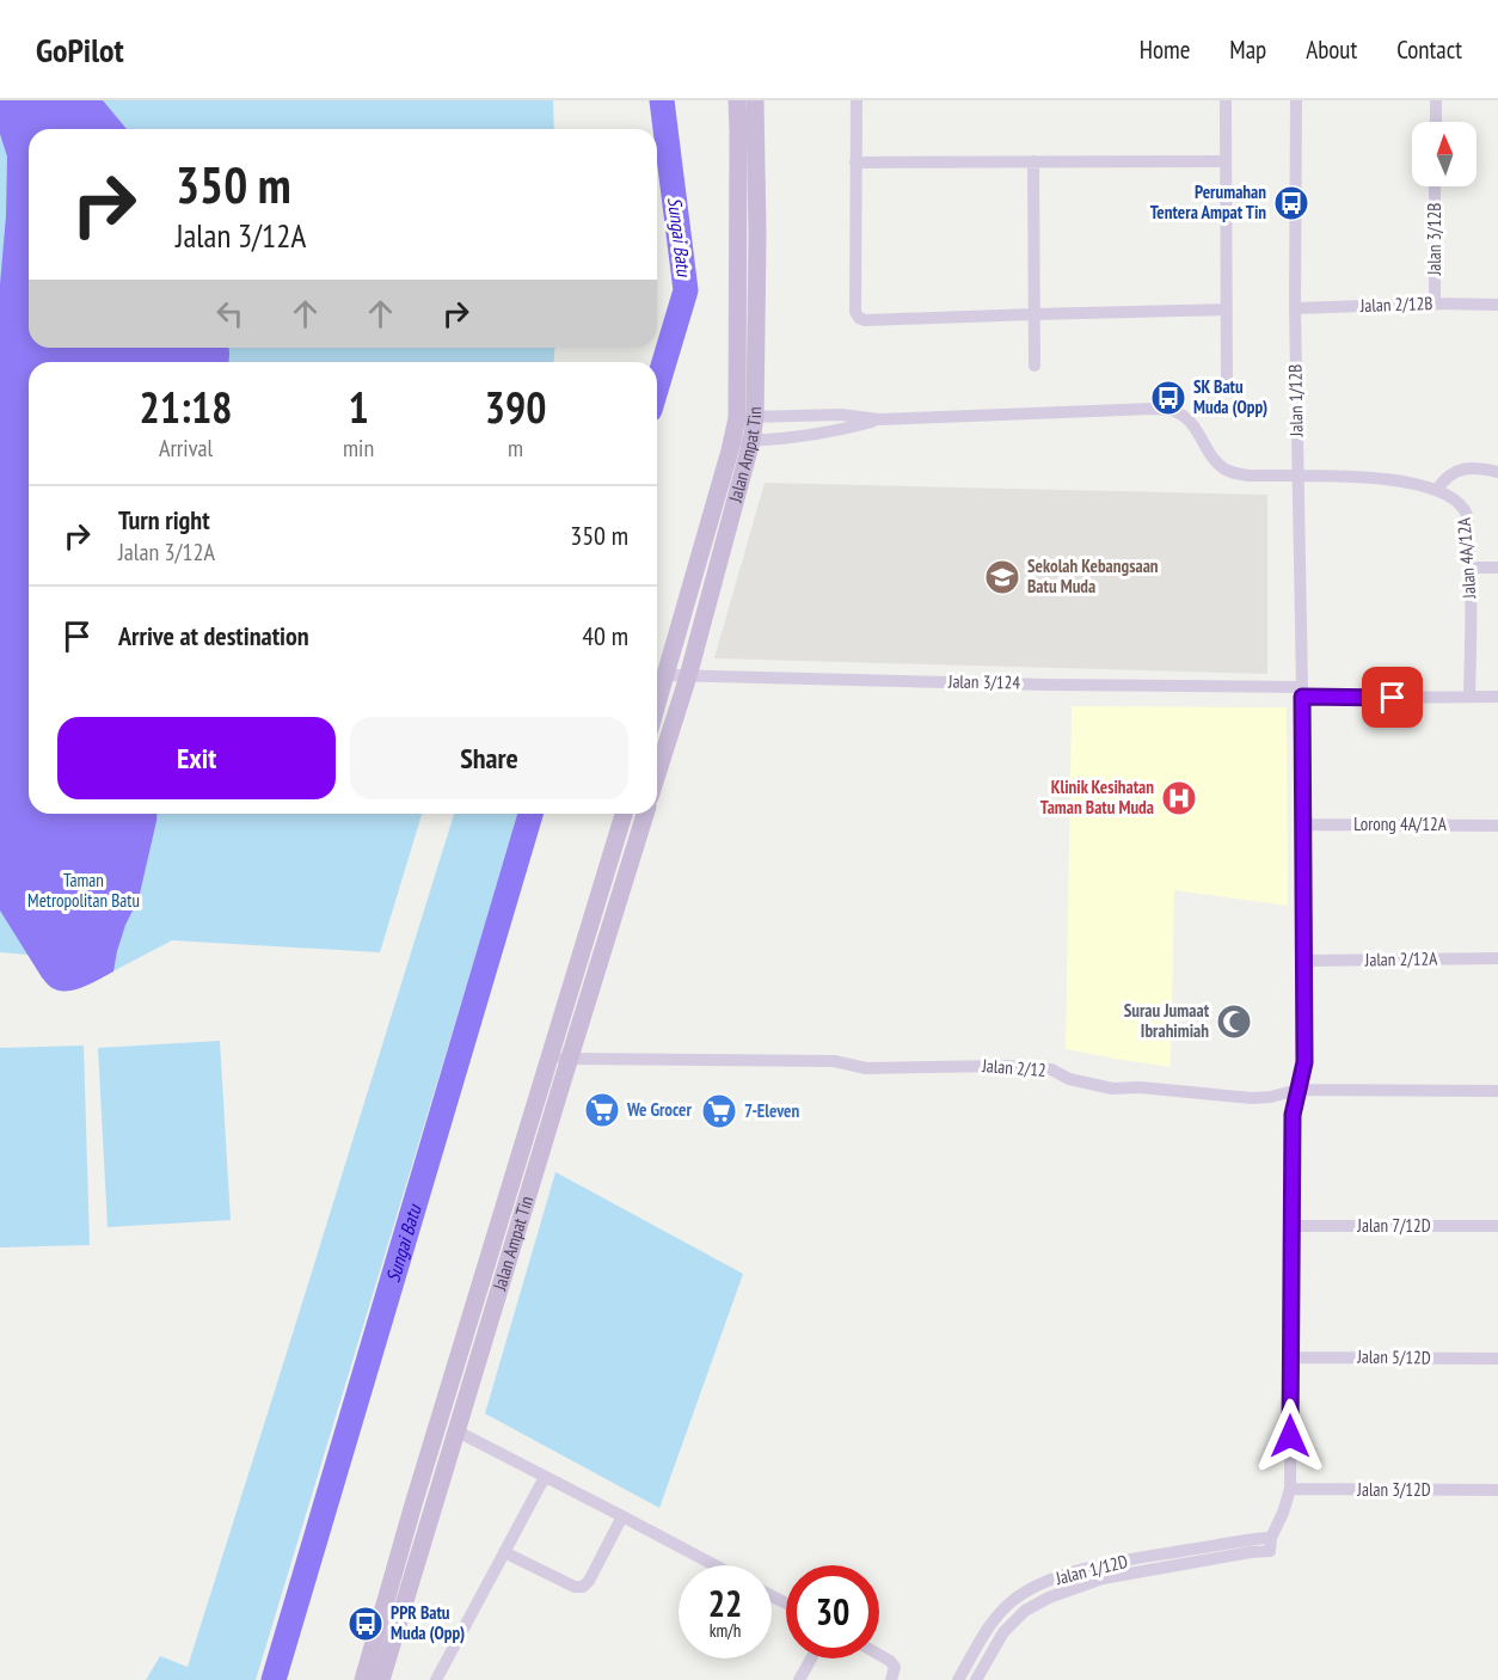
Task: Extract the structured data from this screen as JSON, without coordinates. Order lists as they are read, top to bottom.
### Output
{
  "streets": {
    "street": [
      "Jalan 3/12B",
      "Jalan 2/12B",
      "Jalan 1/12B",
      "Jalan Ampat Tin",
      "Jalan 4A/12A",
      "Jalan 3/124",
      "Lorong 4A/12A",
      "Jalan 2/12A",
      "Jalan 2/12",
      "Jalan 7/12D",
      "Jalan 5/12D",
      "Jalan 3/12D",
      "Jalan 1/12D"
    ]
  },
  "crossings": [
    ["Jalan 3/12B", "Jalan 2/12B"],
    ["Jalan 2/12B", "Jalan 1/12B"],
    ["Jalan 1/12B", "Jalan 4A/12A"],
    ["Jalan 1/12B", "Jalan 3/124"],
    ["Jalan 1/12B", "Lorong 4A/12A"],
    ["Jalan 1/12B", "Jalan 2/12A"],
    ["Jalan 1/12B", "Jalan 2/12"],
    ["Jalan 1/12B", "Jalan 7/12D"],
    ["Jalan 1/12B", "Jalan 5/12D"],
    ["Jalan 1/12B", "Jalan 3/12D"],
    ["Jalan 1/12B", "Jalan 1/12D"],
    ["Jalan Ampat Tin", "Jalan 3/124"],
    ["Jalan Ampat Tin", "Jalan 2/12"],
    ["Jalan 4A/12A", "Jalan 3/124"]
  ],
  "water": ["Sungai Batu"],
  "parks": ["Taman Metropolitan Batu"],
  "places": {
    "bus stop": ["Perumahan Tentera Ampat Tin", "SK Batu Muda (Opp)", "PPR Batu Muda (Opp)"],
    "school or university": ["Sekolah Kebangsaan Batu Muda"],
    "hospital": ["Klinik Kesihatan Taman Batu Muda"],
    "mosque": ["Surau Jumaat Ibrahimiah"],
    "supermarket": ["We Grocer", "7-Eleven"]
  },
  "north": "top",
  "page": {
    "header": "GoPilot",
    "nav": [
      "Home",
      "Map",
      "About",
      "Contact"
    ],
    "turn": ["350 m", "Jalan 3/12A"],
    "eta": [
      "21:18",
      "Arrival",
      "1",
      "min",
      "390",
      "m"
    ],
    "list": [
      {
        "name": "Turn right",
        "note": "Jalan 3/12A",
        "value": "350 m"
      },
      {
        "name": "Arrive at destination",
        "value": "40 m"
      }
    ],
    "buttons": ["Exit", "Share"],
    "speed": "22 km/h",
    "limit": "30"
  }
}
